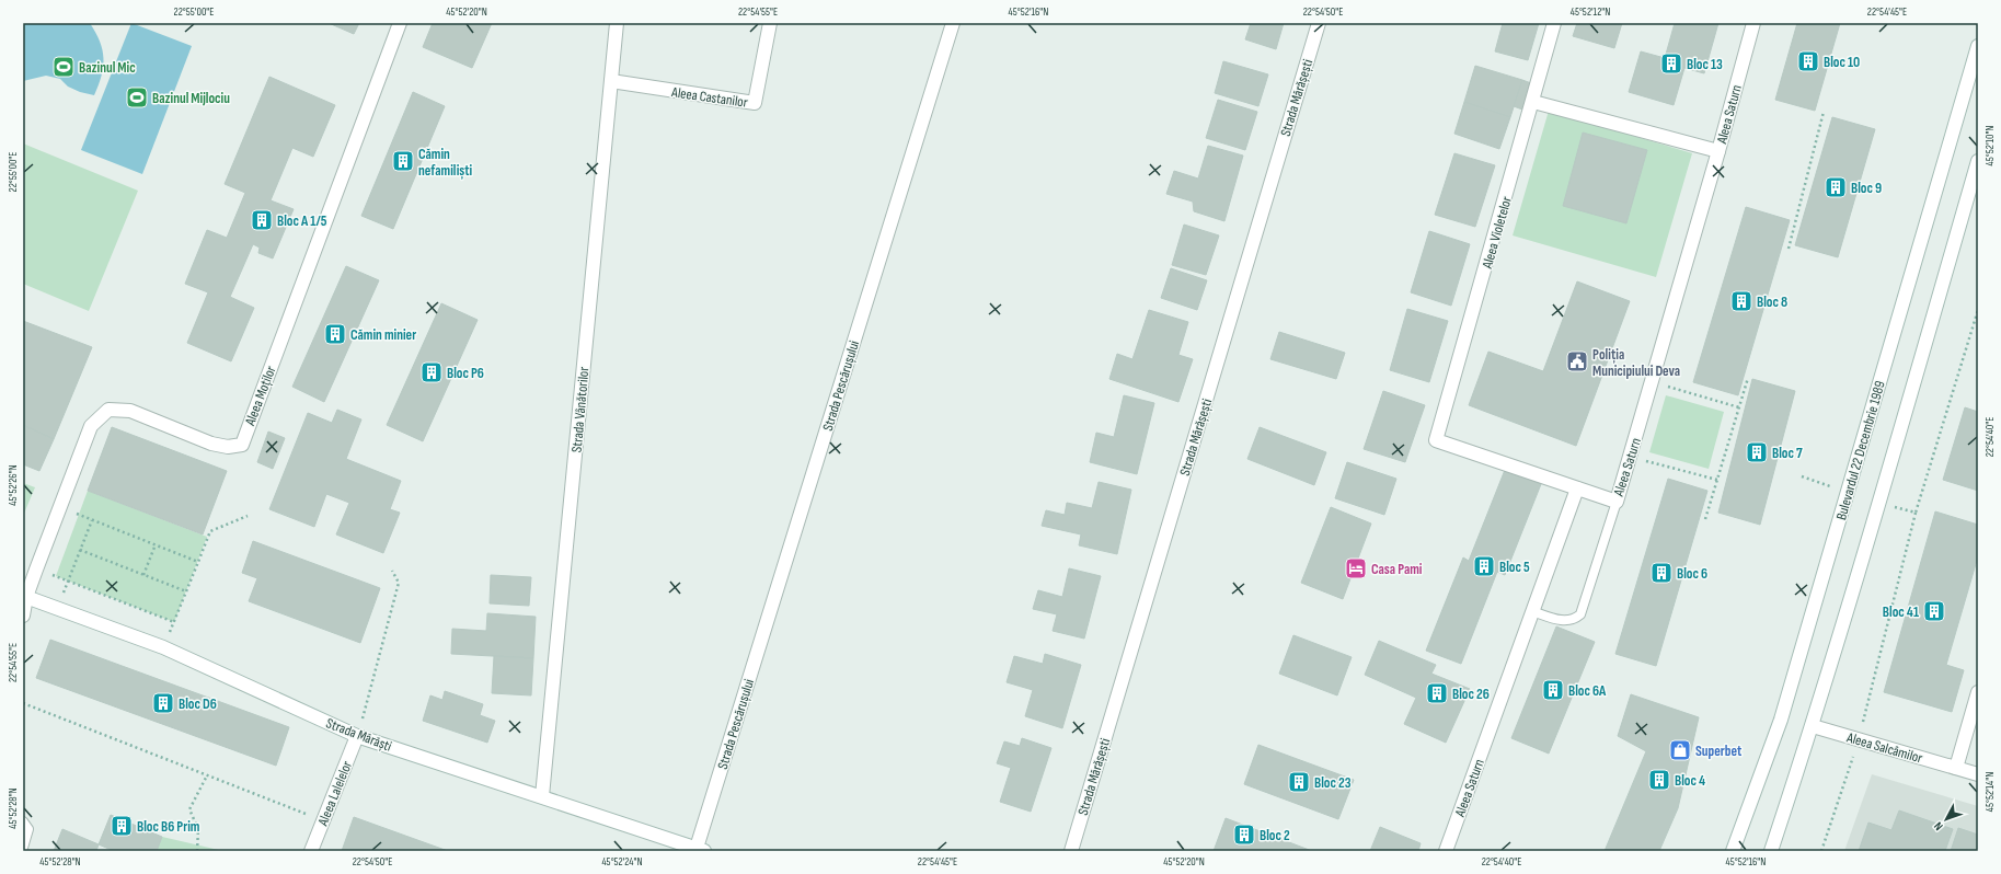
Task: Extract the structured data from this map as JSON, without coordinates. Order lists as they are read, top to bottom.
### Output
{
  "streets": {
    "street": [
      "Aleea Castanilor",
      "Strada Mărășești",
      "Aleea Saturn",
      "Aleea Violetelor",
      "Strada Pescărușului",
      "Aleea Moților",
      "Strada Vânătorilor",
      "Bulevardul 22 Decembrie 1989",
      "Strada Mărăști",
      "Aleea Salcâmilor",
      "Aleea Lalelelor"
    ]
  },
  "crossings": [
    ["Aleea Castanilor", "Strada Vânătorilor"],
    ["Aleea Saturn", "Aleea Violetelor"],
    ["Strada Pescărușului", "Strada Mărăști"],
    ["Aleea Moților", "Strada Mărăști"],
    ["Strada Vânătorilor", "Strada Mărăști"],
    ["Strada Mărăști", "Aleea Lalelelor"]
  ],
  "places": {
    "building": [
      "Bloc 10",
      "Bloc 13",
      "Cămin nefamiliști",
      "Bloc 9",
      "Bloc A 1/5",
      "Bloc 8",
      "Cămin minier",
      "Bloc P6",
      "Bloc 7",
      "Bloc 5",
      "Bloc 6",
      "Bloc 41",
      "Bloc 6A",
      "Bloc 26",
      "Bloc D6",
      "Bloc 4",
      "Bloc 23",
      "Bloc B6 Prim",
      "Bloc 2"
    ],
    "sports": ["Bazinul Mic", "Bazinul Mijlociu"],
    "public building": ["Poliția Municipiului Deva"],
    "hotel": ["Casa Pami"],
    "shop": ["Superbet"]
  },
  "north": "bottom left",
  "coordinates": [
    "22°55'00\"E",
    "45°52'20\"N",
    "22°54'55\"E",
    "45°52'16\"N",
    "22°54'50\"E",
    "45°52'12\"N",
    "22°54'45\"E",
    "45°52'10\"N",
    "22°54'40\"E",
    "45°52'26\"N",
    "45°52'14\"N",
    "45°52'28\"N",
    "45°52'24\"N"
  ]
}
